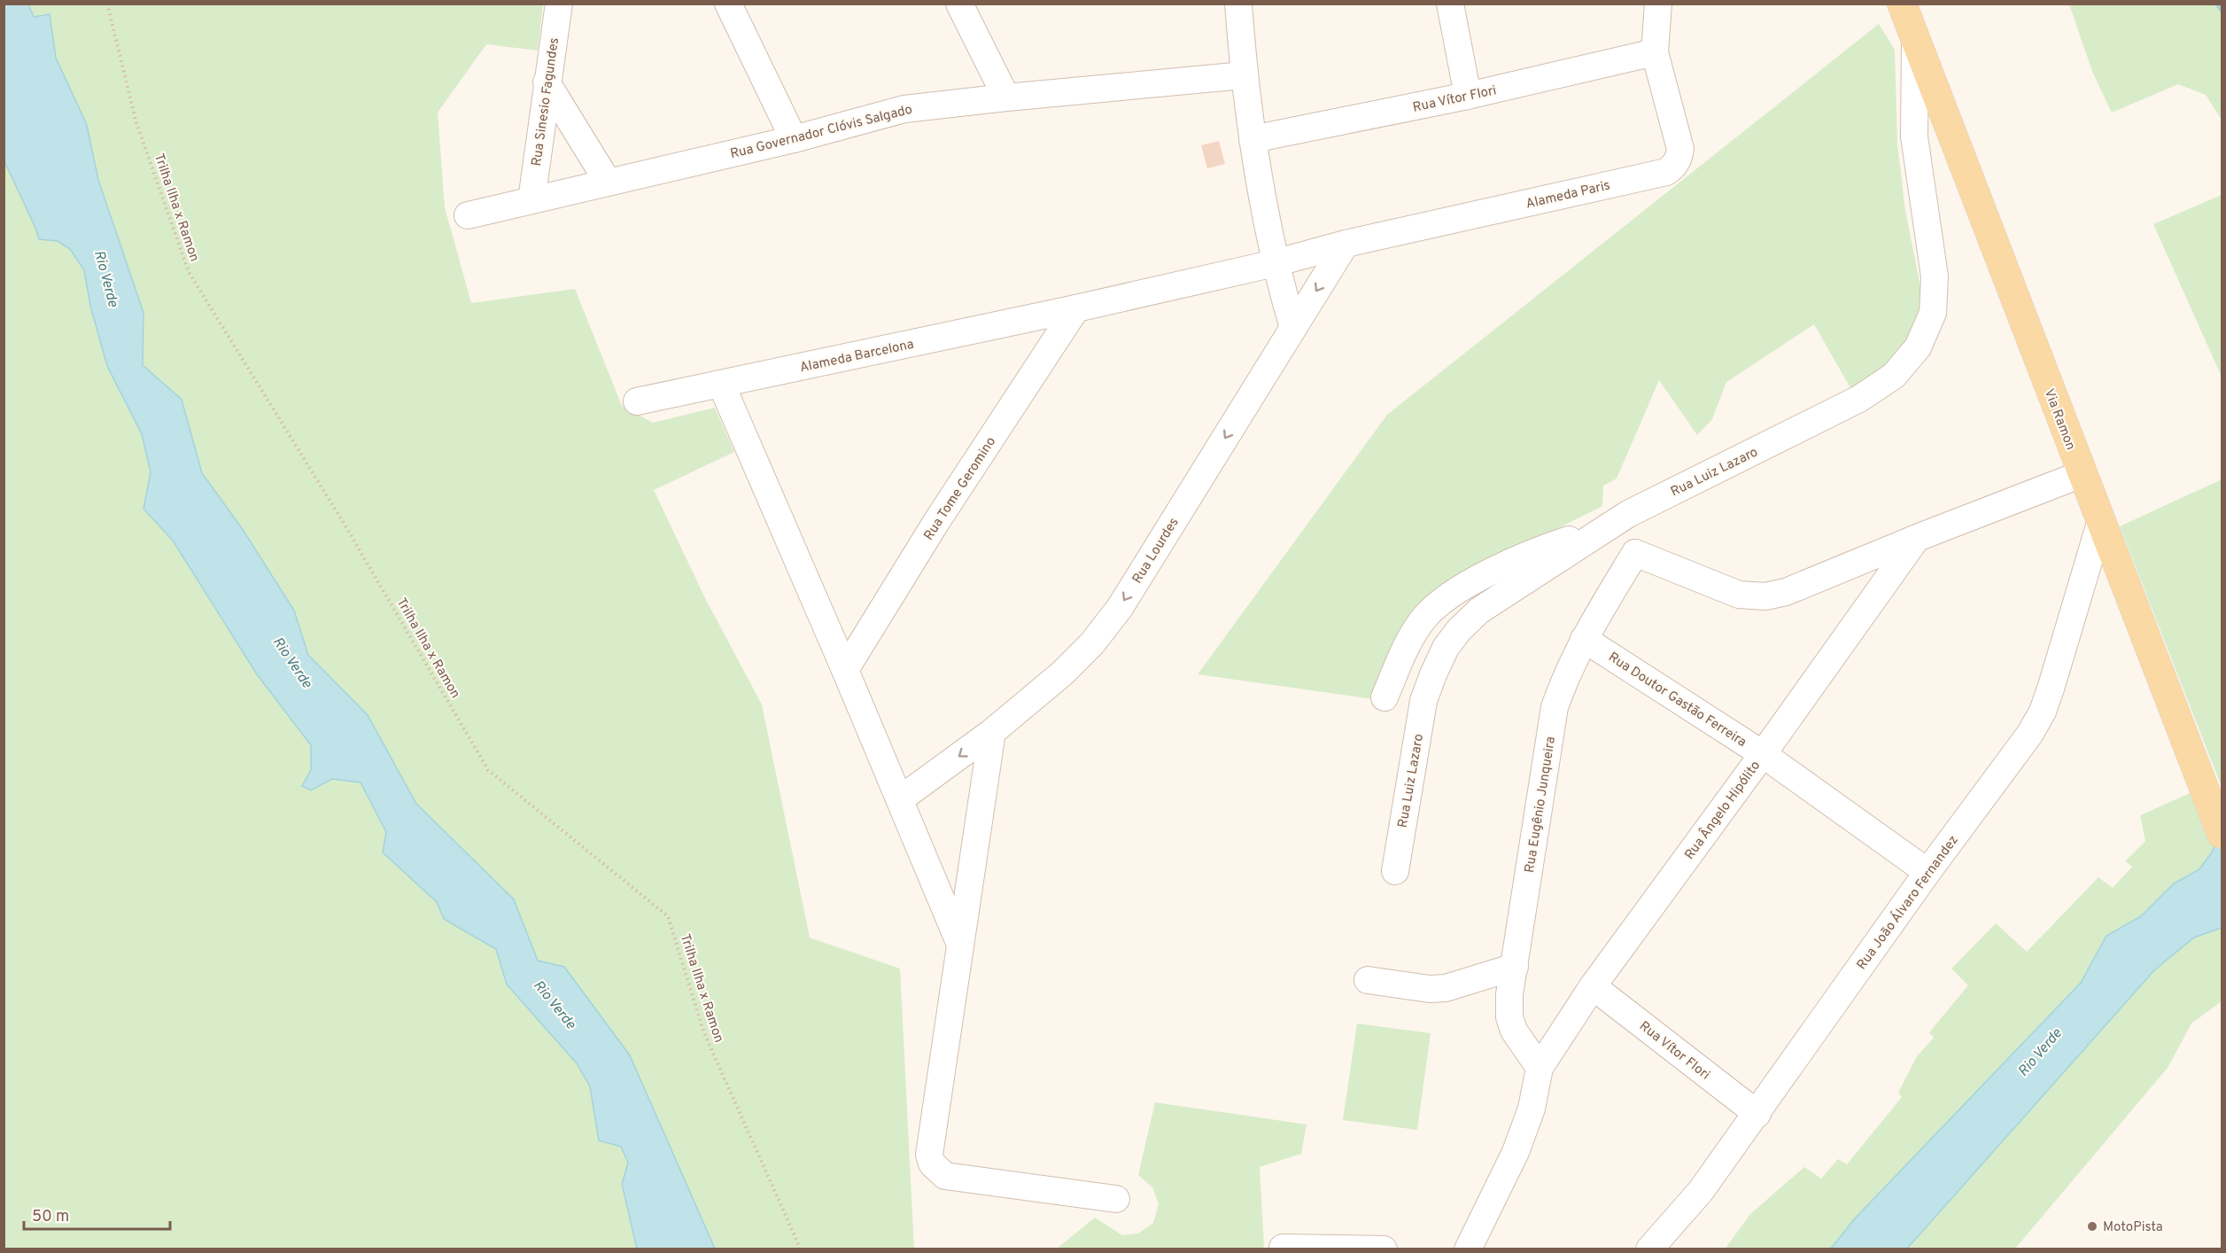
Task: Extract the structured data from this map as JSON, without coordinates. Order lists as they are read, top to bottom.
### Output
{
  "streets": {
    "main road": ["Via Ramon"],
    "street": [
      "Rua Vítor Flori",
      "Rua Sinesio Fagundes",
      "Rua Governador Clóvis Salgado",
      "Alameda Paris",
      "Alameda Barcelona",
      "Rua Luiz Lazaro",
      "Rua Tome Geromino",
      "Rua Lourdes",
      "Rua Doutor Gastão Ferreira",
      "Rua Eugênio Junqueira",
      "Rua Ângelo Hipólito",
      "Rua João Álvaro Fernandez"
    ],
    "path": ["Trilha Ilha x Ramon"]
  },
  "crossings": [
    ["Rua Vítor Flori", "Alameda Paris"],
    ["Rua Vítor Flori", "Rua Ângelo Hipólito"],
    ["Rua Vítor Flori", "Rua João Álvaro Fernandez"],
    ["Rua Sinesio Fagundes", "Rua Governador Clóvis Salgado"],
    ["Alameda Paris", "Alameda Barcelona"],
    ["Alameda Paris", "Rua Lourdes"],
    ["Alameda Barcelona", "Rua Tome Geromino"],
    ["Via Ramon", "Rua Luiz Lazaro"],
    ["Via Ramon", "Rua João Álvaro Fernandez"],
    ["Rua Doutor Gastão Ferreira", "Rua Eugênio Junqueira"],
    ["Rua Doutor Gastão Ferreira", "Rua Ângelo Hipólito"],
    ["Rua Doutor Gastão Ferreira", "Rua João Álvaro Fernandez"],
    ["Rua Eugênio Junqueira", "Rua Ângelo Hipólito"]
  ],
  "one_way": ["Rua Lourdes"],
  "water": ["Rio Verde"],
  "places": ["MotoPista"],
  "scale_bar": "50 m"
}
